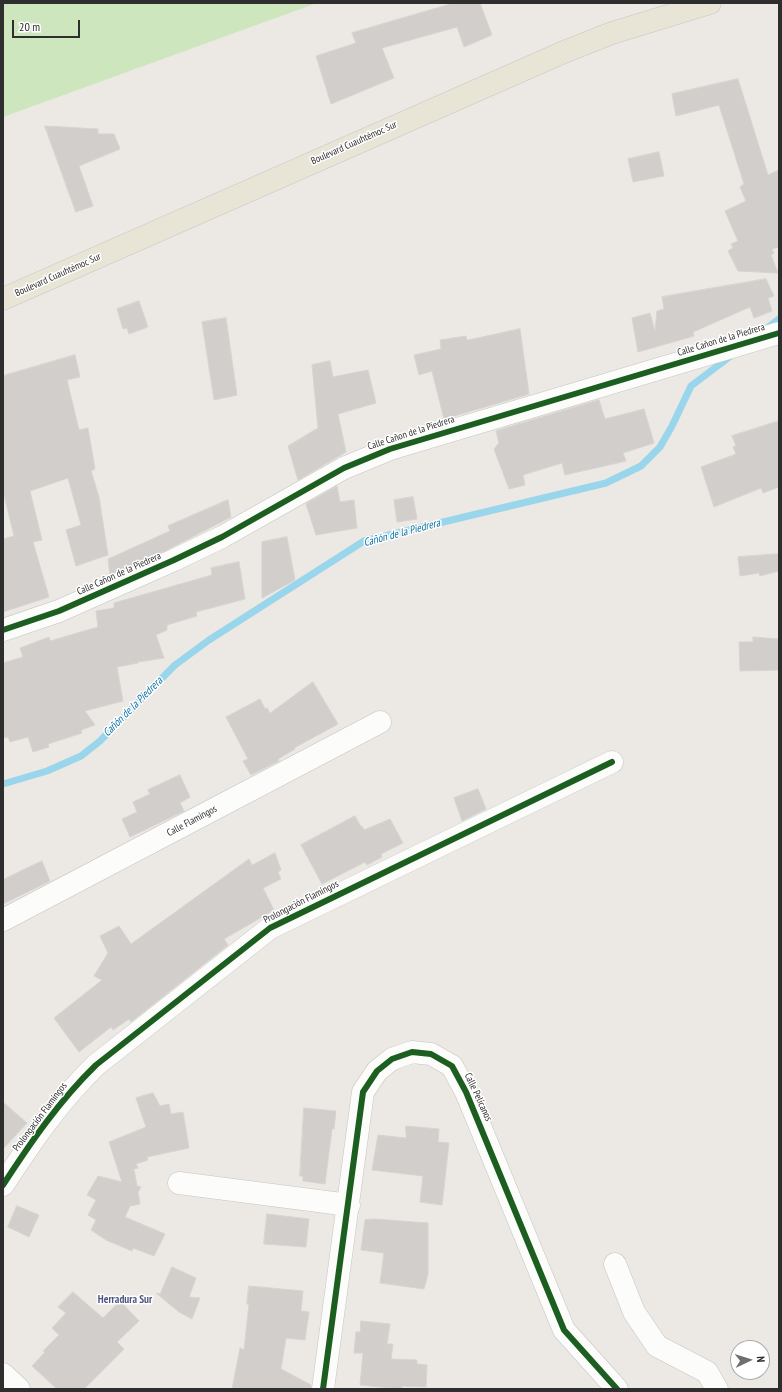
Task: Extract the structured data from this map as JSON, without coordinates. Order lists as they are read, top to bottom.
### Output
{
  "streets": {
    "main road": ["Boulevard Cuauhtémoc Sur"],
    "street": [
      "Calle Cañon de la Piedrera",
      "Calle Flamingos",
      "Prolongación Flamingos",
      "Calle Pelícanos"
    ]
  },
  "districts": ["Herradura Sur"],
  "water": ["Cañón de la Piedrera"],
  "scale_bar": "20 m",
  "north": "right"
}
